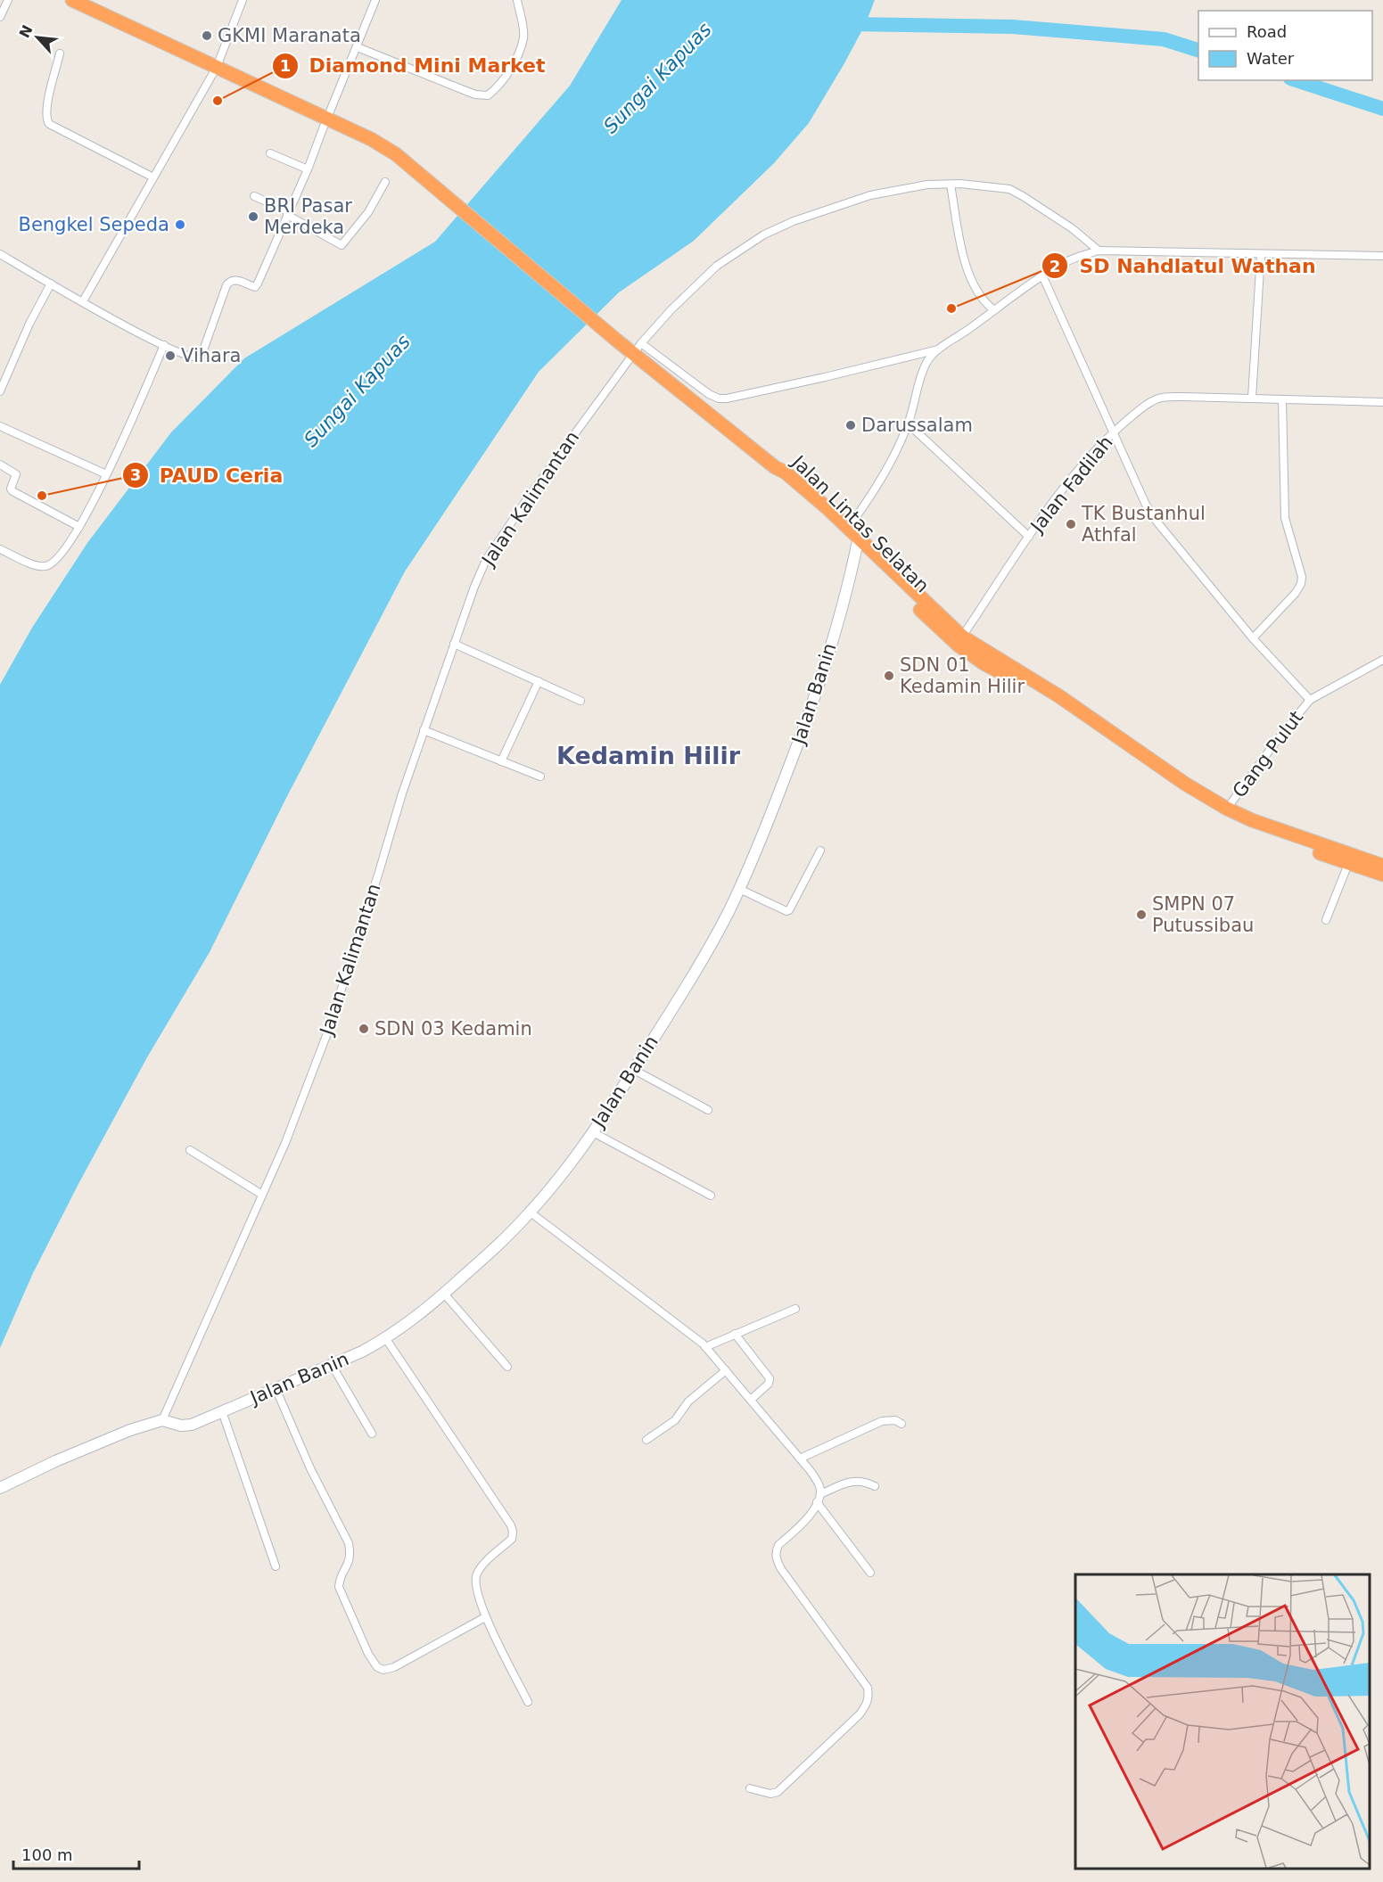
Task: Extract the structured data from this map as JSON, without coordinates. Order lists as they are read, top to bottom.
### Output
{
  "streets": {
    "highway": ["Jalan Lintas Selatan"],
    "street": [
      "Jalan Fadilah",
      "Jalan Kalimantan",
      "Jalan Banin",
      "Gang Pulut"
    ]
  },
  "crossings": [
    ["Jalan Fadilah", "Jalan Lintas Selatan"],
    ["Jalan Kalimantan", "Jalan Lintas Selatan"],
    ["Jalan Kalimantan", "Jalan Banin"],
    ["Jalan Lintas Selatan", "Jalan Banin"],
    ["Jalan Lintas Selatan", "Gang Pulut"]
  ],
  "districts": ["Kedamin Hilir"],
  "water": ["Sungai Kapuas"],
  "places": [
    "GKMI Maranata",
    "Diamond Mini Market",
    "BRI Pasar Merdeka",
    "Bengkel Sepeda",
    "SD Nahdlatul Wathan",
    "Vihara",
    "Darussalam",
    "PAUD Ceria",
    "TK Bustanhul Athfal",
    "SDN 01 Kedamin Hilir",
    "SMPN 07 Putussibau",
    "SDN 03 Kedamin"
  ],
  "legend": ["Road", "Water"],
  "scale_bar": "100 m",
  "north": "top left"
}
